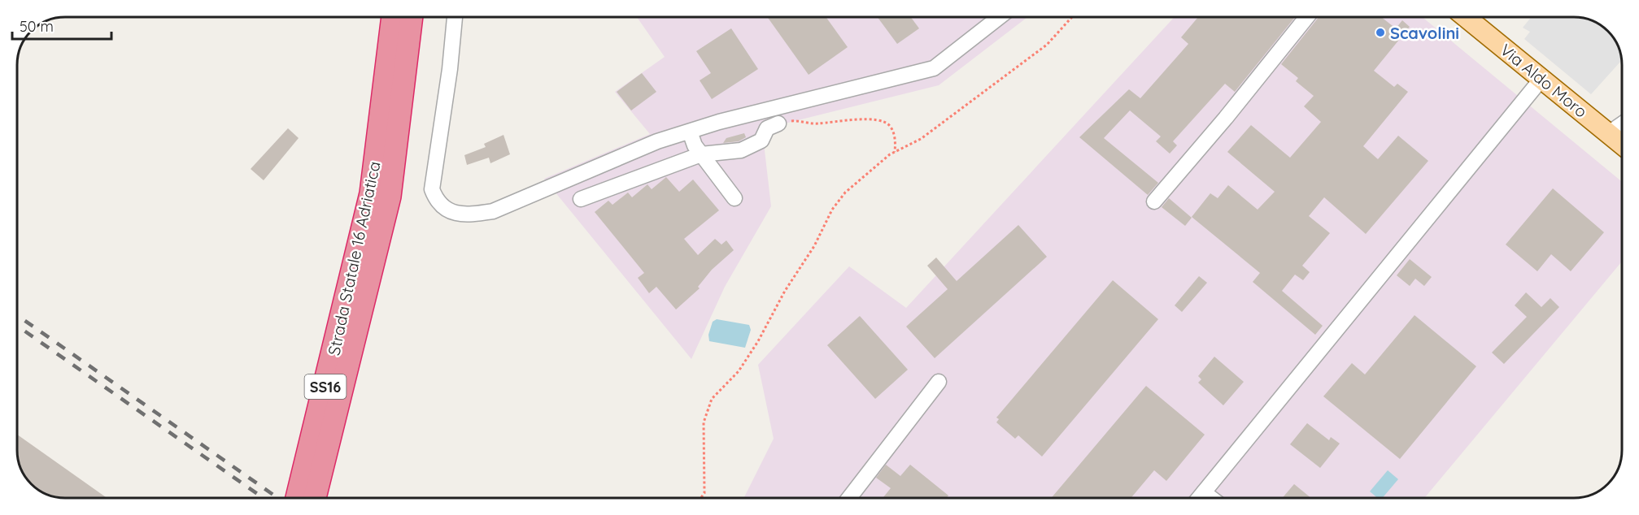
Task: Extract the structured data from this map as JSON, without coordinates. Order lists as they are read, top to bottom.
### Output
{
  "streets": {
    "highway": ["Strada Statale 16 Adriatica", "SS16"],
    "main road": ["Via Aldo Moro"]
  },
  "places": ["Scavolini"],
  "scale_bar": "50 m"
}
